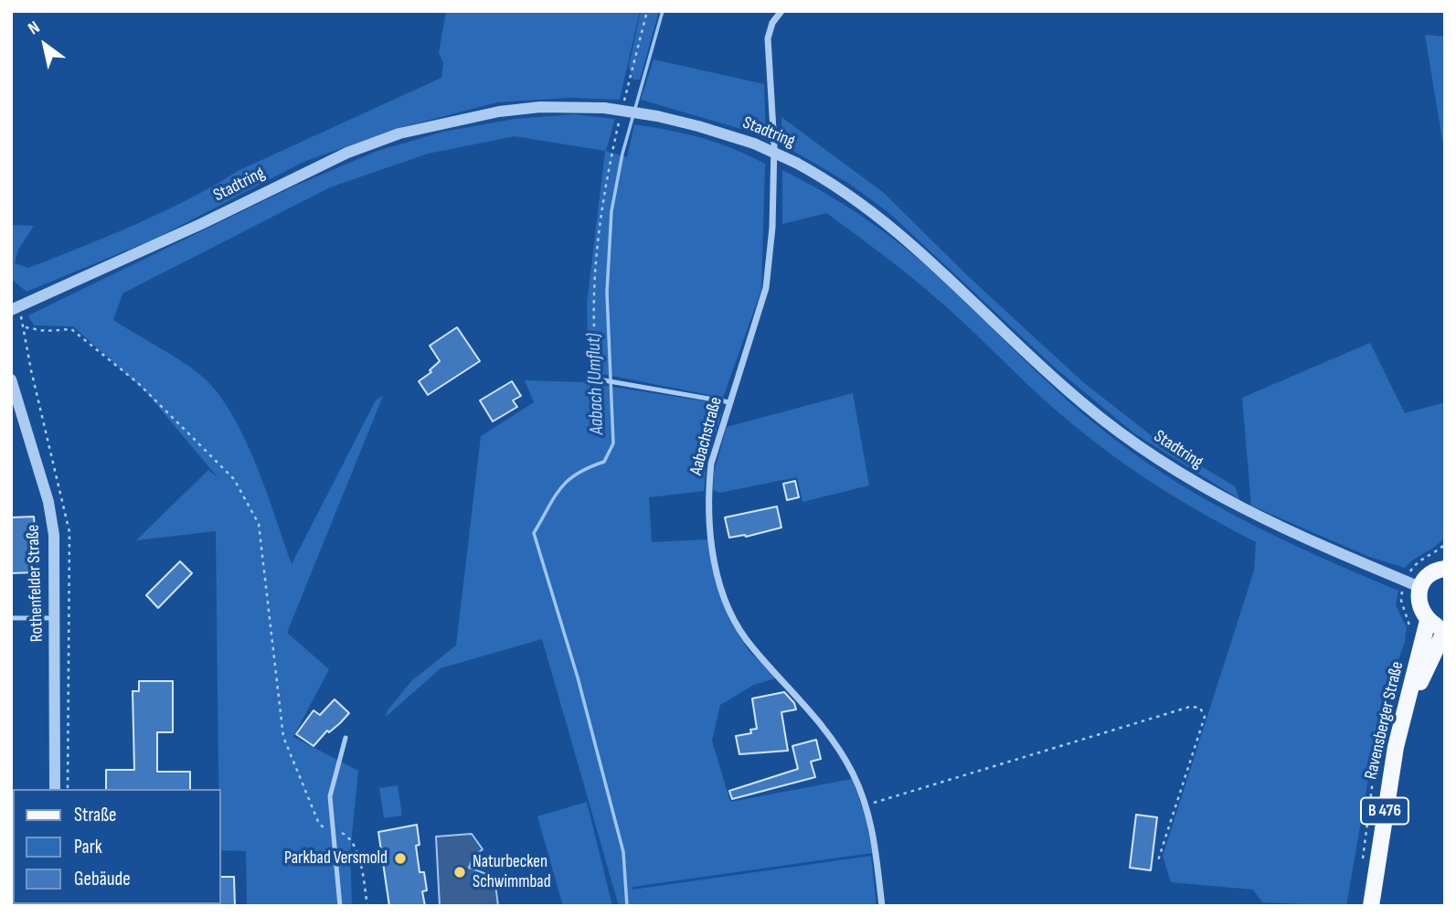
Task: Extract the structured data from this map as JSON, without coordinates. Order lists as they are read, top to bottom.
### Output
{
  "streets": {
    "main road": ["Ravensberger Straße", "B 476"],
    "street": ["Stadtring", "Aabachstraße", "Rothenfelder Straße"]
  },
  "water": ["Aabach (Umflut)"],
  "places": ["Parkbad Versmold", "Naturbecken Schwimmbad"],
  "legend": ["Straße", "Park", "Gebäude"],
  "north": "top left"
}
